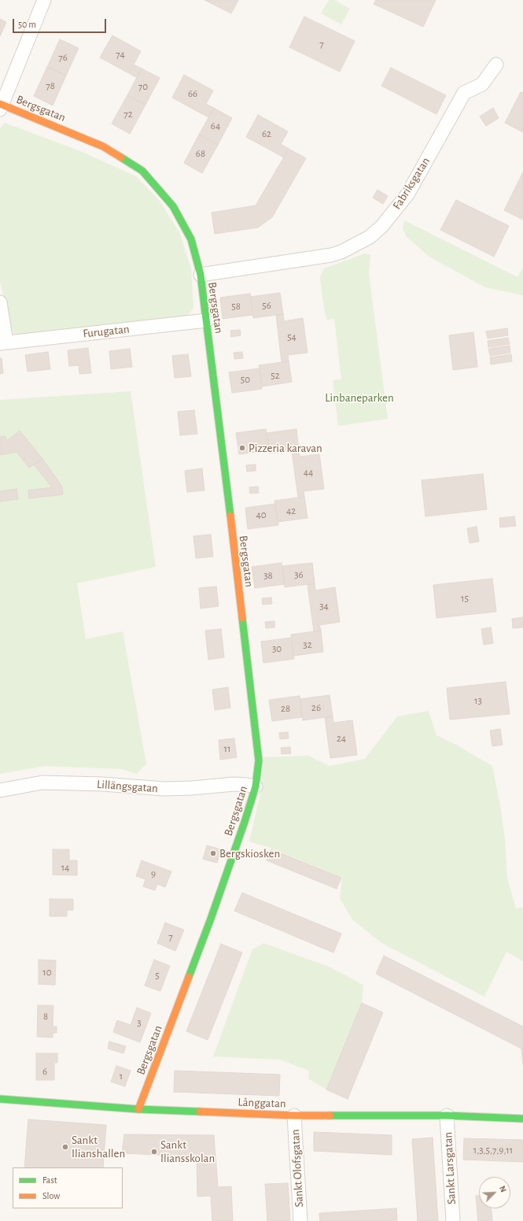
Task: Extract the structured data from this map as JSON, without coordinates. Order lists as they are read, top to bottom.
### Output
{
  "streets": {
    "street": [
      "Bergsgatan",
      "Fabriksgatan",
      "Furugatan",
      "Lillängsgatan",
      "Långgatan",
      "Sankt Olofsgatan",
      "Sankt Larsgatan"
    ]
  },
  "crossings": [
    ["Bergsgatan", "Fabriksgatan"],
    ["Bergsgatan", "Furugatan"],
    ["Bergsgatan", "Lillängsgatan"],
    ["Bergsgatan", "Långgatan"],
    ["Långgatan", "Sankt Olofsgatan"],
    ["Långgatan", "Sankt Larsgatan"]
  ],
  "parks": ["Linbaneparken"],
  "places": [
    "Pizzeria karavan",
    "Bergskiosken",
    "Sankt Ilianshallen",
    "Sankt Iliansskolan"
  ],
  "house_numbers": [
    "7",
    "74",
    "76",
    "78",
    "70",
    "66",
    "72",
    "64",
    "62",
    "68",
    "56",
    "58",
    "54",
    "52",
    "50",
    "44",
    "42",
    "40",
    "36",
    "38",
    "15",
    "34",
    "32",
    "30",
    "13",
    "26",
    "28",
    "24",
    "11",
    "14",
    "9",
    "7",
    "10",
    "5",
    "8",
    "3",
    "6",
    "1",
    "1,3,5,7,9,11"
  ],
  "legend": ["Fast", "Slow"],
  "scale_bar": "50 m",
  "north": "top right"
}
